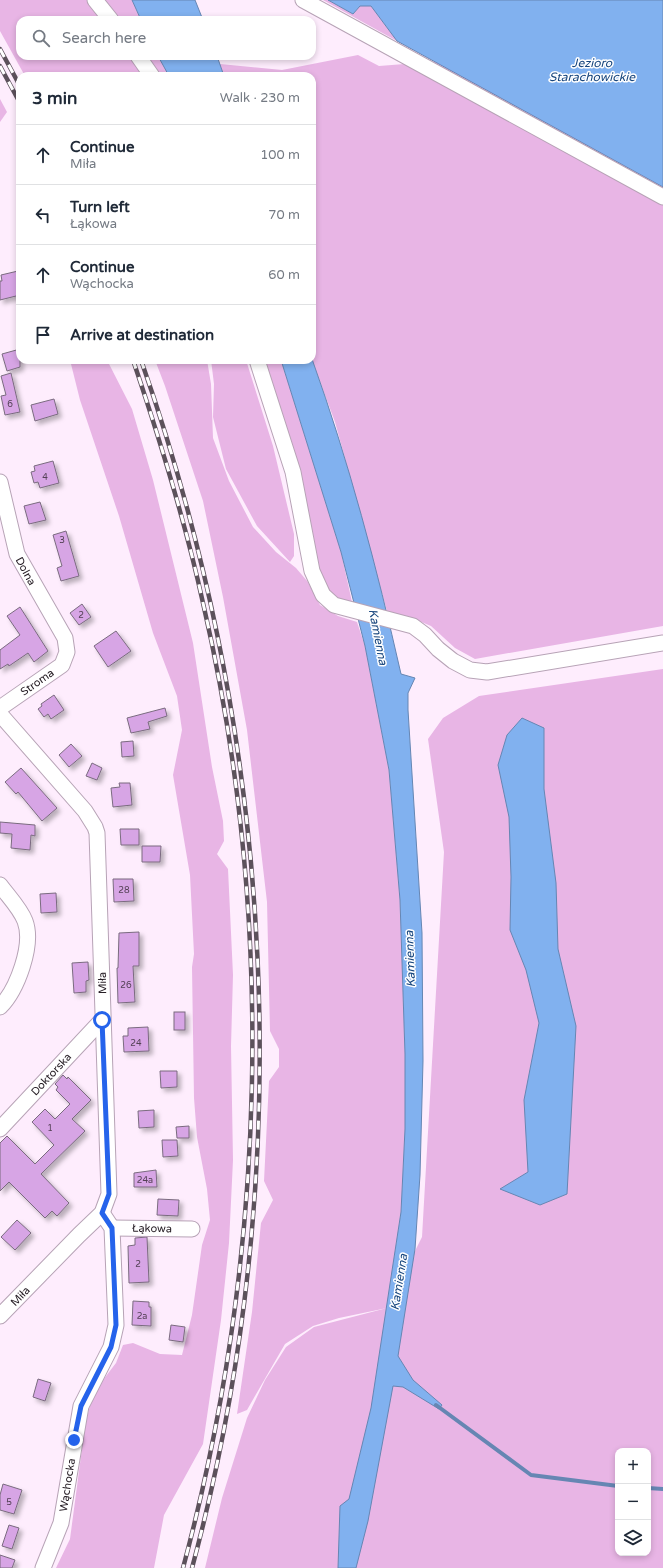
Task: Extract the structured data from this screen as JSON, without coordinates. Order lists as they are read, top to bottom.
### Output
{
  "streets": {
    "street": [
      "Dolna",
      "Stroma",
      "Miła",
      "Doktorska",
      "Łąkowa",
      "Wąchocka"
    ]
  },
  "crossings": [
    ["Dolna", "Stroma"],
    ["Miła", "Doktorska"],
    ["Łąkowa", "Wąchocka"]
  ],
  "water": ["Jezioro Starachowickie", "Kamienna"],
  "house_numbers": [
    "6",
    "4",
    "3",
    "2",
    "28",
    "26",
    "24",
    "1",
    "24a",
    "2",
    "2a",
    "5"
  ],
  "page": {
    "search": "Search here",
    "heading": ["3 min", "Walk · 230 m"],
    "list": [
      ["Continue", "Miła", "100 m"],
      ["Turn left", "Łąkowa", "70 m"],
      ["Continue", "Wąchocka", "60 m"],
      "Arrive at destination"
    ],
    "map_buttons": ["+", "−"]
  }
}
